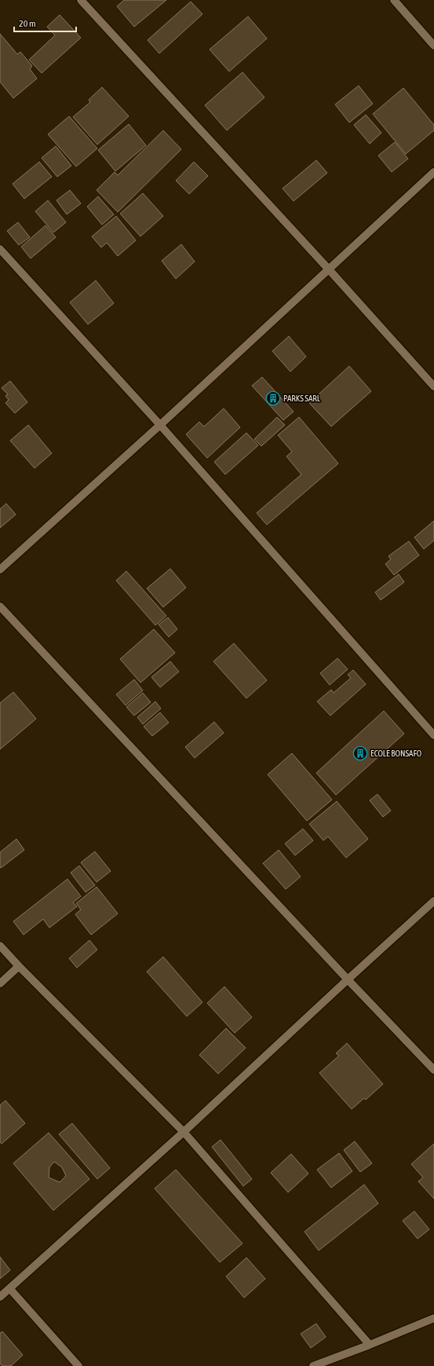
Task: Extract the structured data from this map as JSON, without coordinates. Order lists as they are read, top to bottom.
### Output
{
  "places": {
    "building": ["PARKS SARL", "ECOLE BONSAFO"]
  },
  "scale_bar": "20 m"
}
